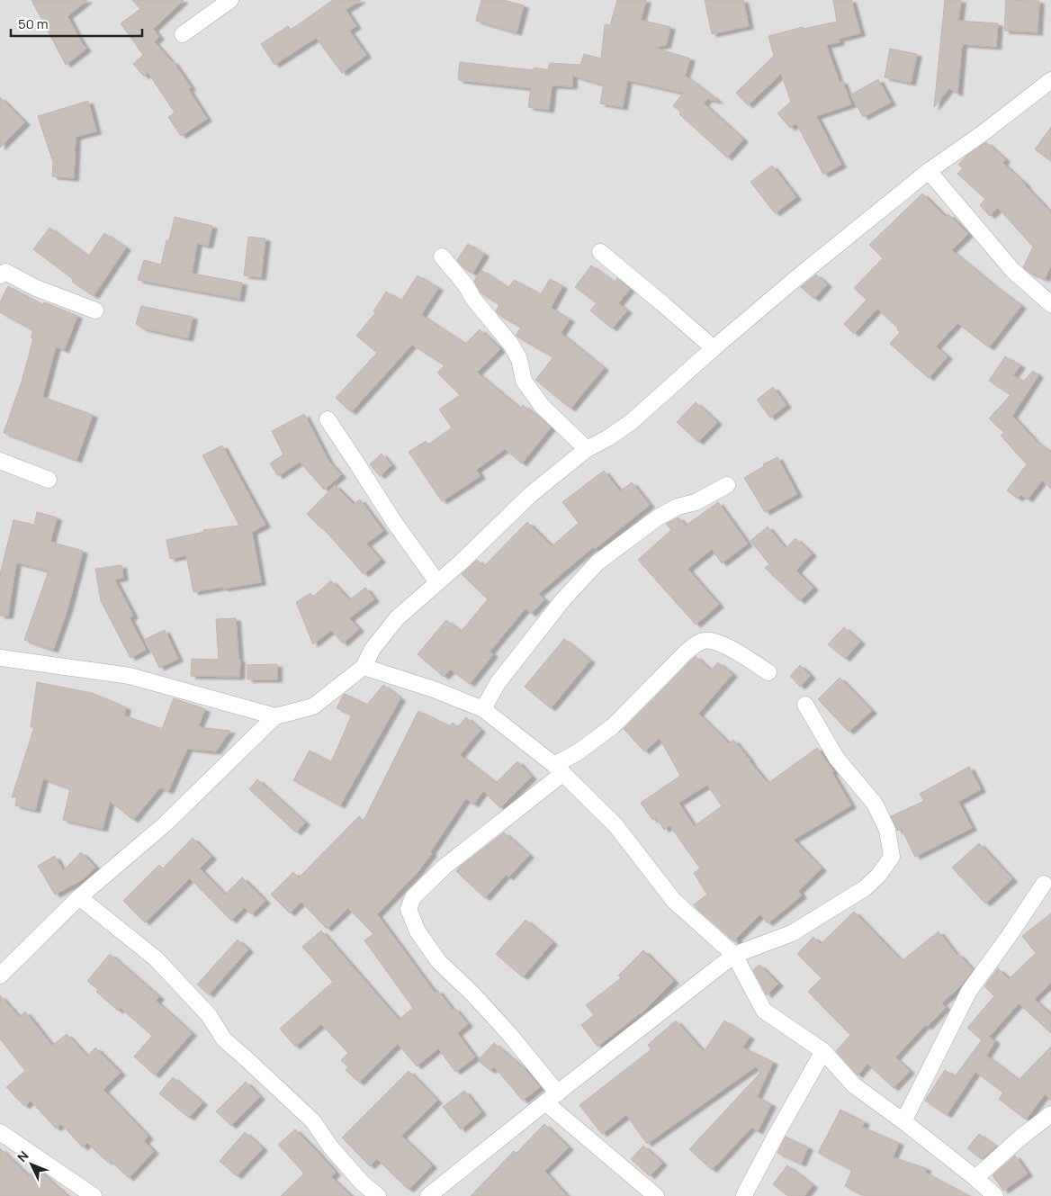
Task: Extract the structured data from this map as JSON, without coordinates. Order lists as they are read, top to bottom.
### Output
{
  "scale_bar": "50 m",
  "north": "top left"
}
